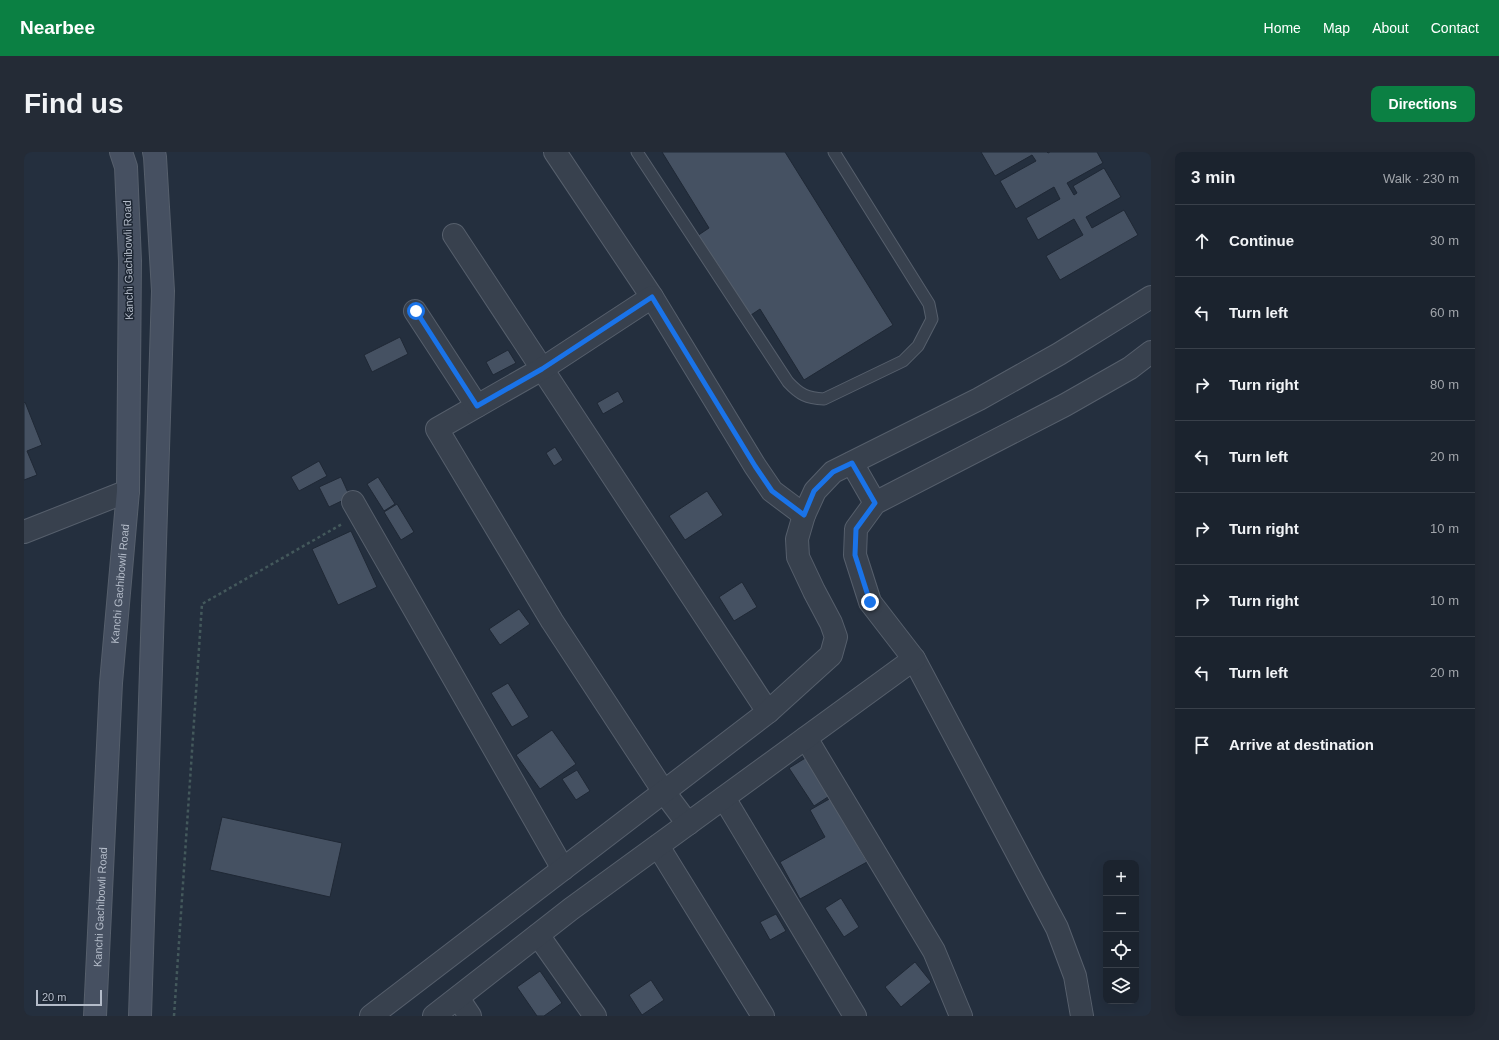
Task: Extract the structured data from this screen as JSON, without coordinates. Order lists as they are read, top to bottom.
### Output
{
  "streets": {
    "main road": ["Kanchi Gachibowli Road"]
  },
  "scale_bar": "20 m",
  "page": {
    "header": "Nearbee",
    "nav": [
      "Home",
      "Map",
      "About",
      "Contact"
    ],
    "buttons": "Directions",
    "title": "Find us",
    "heading": ["3 min", "Walk · 230 m"],
    "list": [
      ["Continue", "30 m"],
      ["Turn left", "60 m"],
      ["Turn right", "80 m"],
      ["Turn left", "20 m"],
      ["Turn right", "10 m"],
      ["Turn right", "10 m"],
      ["Turn left", "20 m"],
      "Arrive at destination"
    ],
    "map_buttons": ["+", "−"],
    "scale": "20 m"
  }
}
